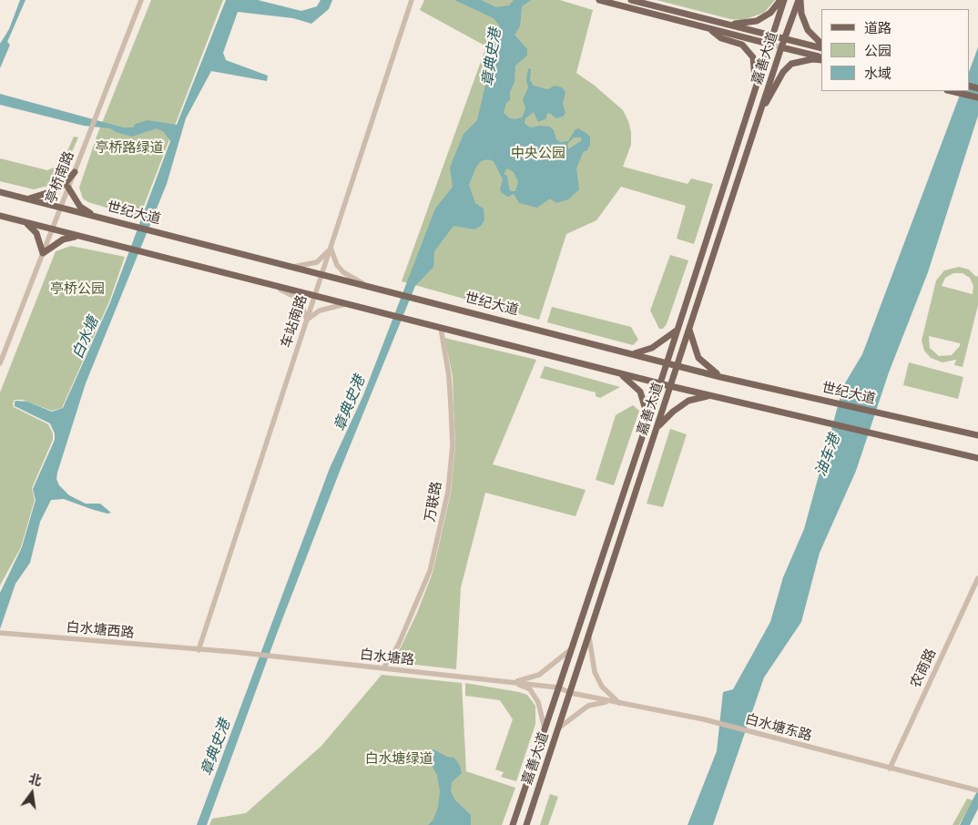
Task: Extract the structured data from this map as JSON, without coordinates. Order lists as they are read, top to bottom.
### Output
{
  "streets": {
    "main road": ["嘉善大道", "世纪大道"],
    "street": [
      "亭桥南路",
      "车站南路",
      "万联路",
      "白水塘西路",
      "白水塘路",
      "农商路",
      "白水塘东路"
    ]
  },
  "crossings": [
    ["嘉善大道", "世纪大道"],
    ["嘉善大道", "白水塘路"],
    ["嘉善大道", "白水塘东路"],
    ["亭桥南路", "世纪大道"],
    ["世纪大道", "车站南路"],
    ["车站南路", "白水塘西路"],
    ["车站南路", "白水塘路"],
    ["万联路", "白水塘路"],
    ["白水塘西路", "白水塘路"],
    ["白水塘路", "白水塘东路"],
    ["农商路", "白水塘东路"]
  ],
  "water": ["章典史港", "白水塘", "油车港"],
  "parks": [
    "亭桥路绿道",
    "中央公园",
    "亭桥公园",
    "白水塘绿道"
  ],
  "legend": ["道路", "公园", "水域"],
  "north": "top"
}
